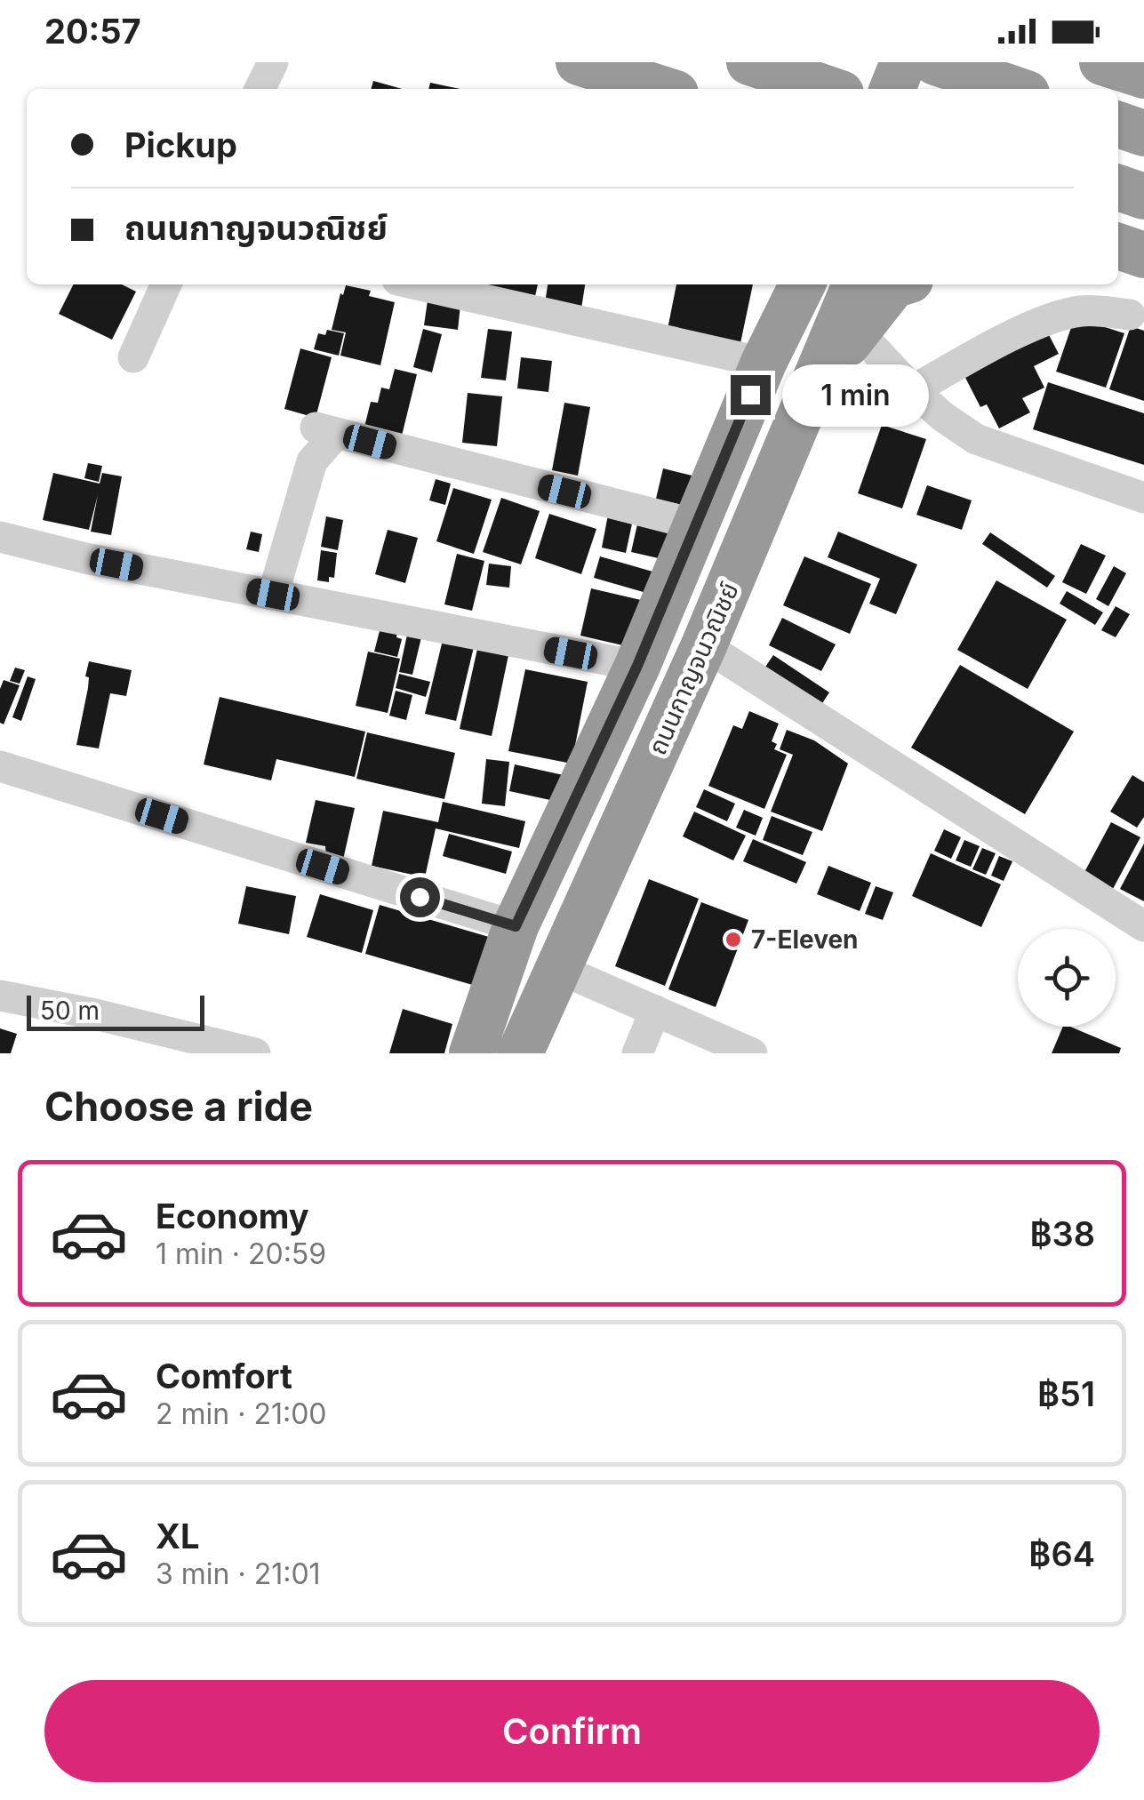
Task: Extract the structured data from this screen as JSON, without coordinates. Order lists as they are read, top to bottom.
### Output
{
  "streets": {
    "highway": ["ถนนกาญจนวณิชย์"]
  },
  "places": ["7-Eleven"],
  "scale_bar": "50 m",
  "page": {
    "status": "20:57",
    "banner": ["Pickup", "ถนนกาญจนวณิชย์"],
    "bubble": "1 min",
    "scale": "50 m",
    "heading": "Choose a ride",
    "list": [
      {
        "name": "Economy",
        "note": "1 min · 20:59",
        "value": "฿38"
      },
      {
        "name": "Comfort",
        "note": "2 min · 21:00",
        "value": "฿51"
      },
      {
        "name": "XL",
        "note": "3 min · 21:01",
        "value": "฿64"
      }
    ],
    "buttons": "Confirm"
  }
}
